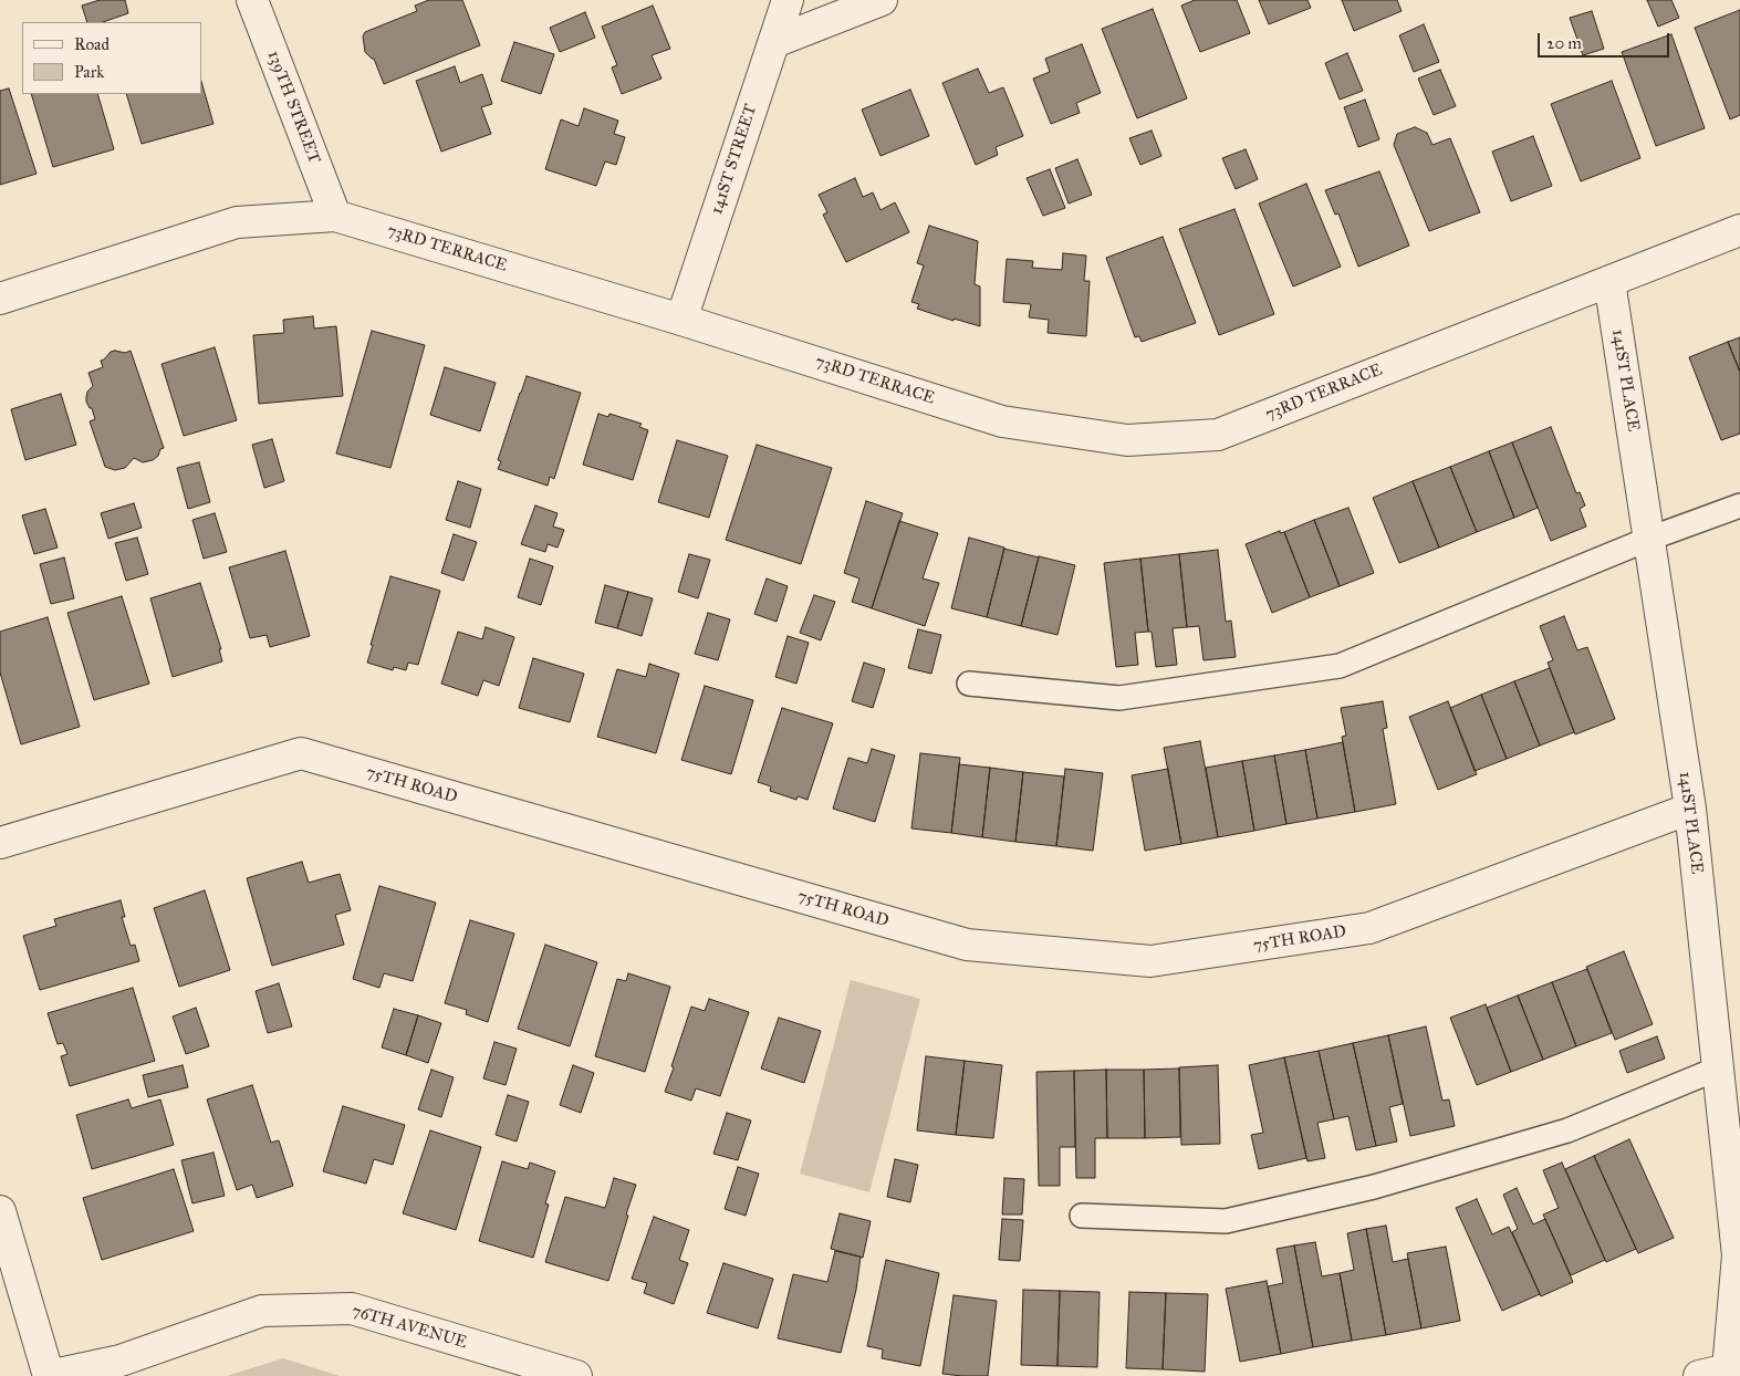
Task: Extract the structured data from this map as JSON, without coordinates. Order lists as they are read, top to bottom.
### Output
{
  "streets": {
    "street": [
      "139TH STREET",
      "141ST STREET",
      "73RD TERRACE",
      "141ST PLACE",
      "75TH ROAD",
      "76TH AVENUE"
    ]
  },
  "crossings": [
    ["139TH STREET", "73RD TERRACE"],
    ["141ST STREET", "73RD TERRACE"],
    ["73RD TERRACE", "141ST PLACE"],
    ["141ST PLACE", "75TH ROAD"]
  ],
  "legend": ["Road", "Park"],
  "scale_bar": "20 m"
}
